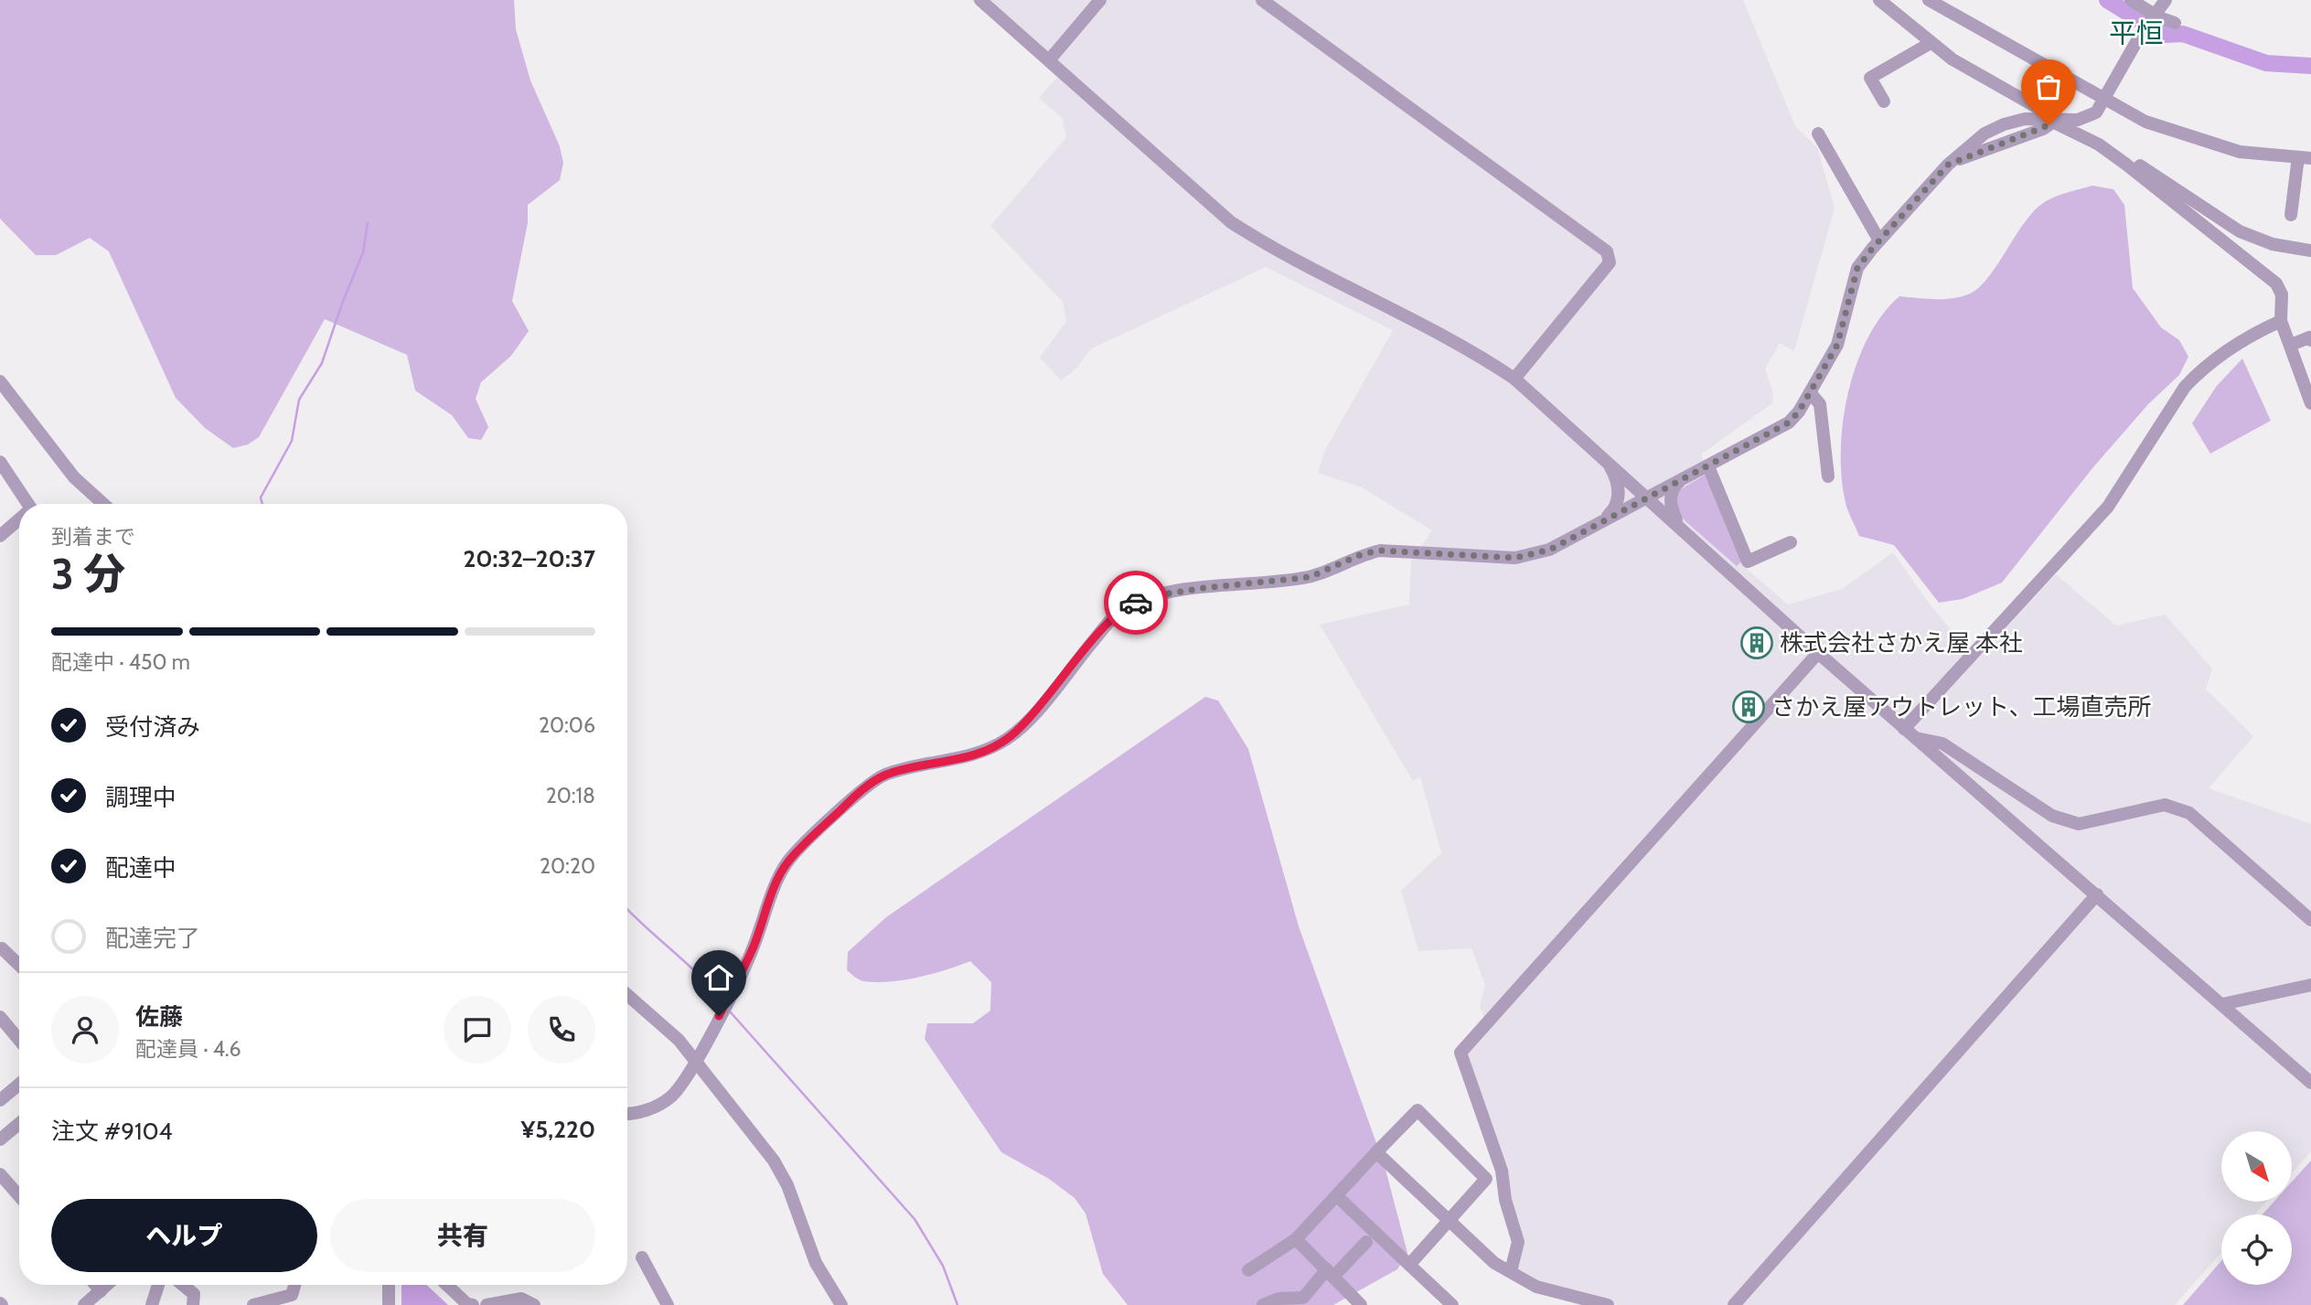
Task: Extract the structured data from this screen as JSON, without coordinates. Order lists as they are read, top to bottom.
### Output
{
  "districts": ["平恒"],
  "places": {
    "building": ["株式会社さかえ屋 本社", "さかえ屋アウトレット、工場直売所"]
  },
  "north": "bottom right",
  "page": {
    "heading": ["3 分", "到着まで", "20:32–20:37"],
    "panel": [
      "佐藤",
      "配達員 · 4.6",
      "注文 #9104",
      "¥5,220"
    ],
    "bar": "配達中 · 450 m",
    "list": [
      ["受付済み", "20:06"],
      ["調理中", "20:18"],
      ["配達中", "20:20"],
      "配達完了"
    ],
    "buttons": ["ヘルプ", "共有"]
  }
}
